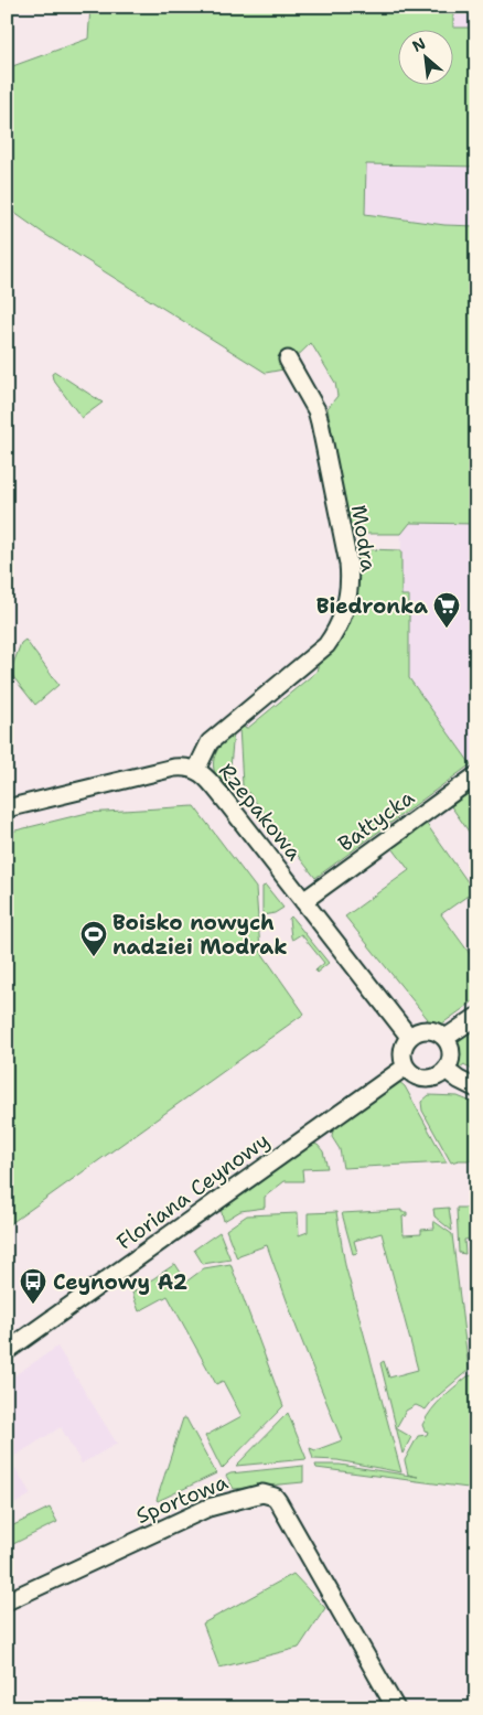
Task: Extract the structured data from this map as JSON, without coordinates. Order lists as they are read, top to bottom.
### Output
{
  "streets": {
    "street": [
      "Modra",
      "Rzepakowa",
      "Bałtycka",
      "Floriana Ceynowy",
      "Sportowa"
    ]
  },
  "crossings": [
    ["Modra", "Rzepakowa"],
    ["Rzepakowa", "Bałtycka"],
    ["Rzepakowa", "Floriana Ceynowy"]
  ],
  "places": {
    "supermarket": ["Biedronka"],
    "sports": ["Boisko nowych nadziei Modrak"],
    "bus stop": ["Ceynowy A2"]
  },
  "north": "top left"
}
